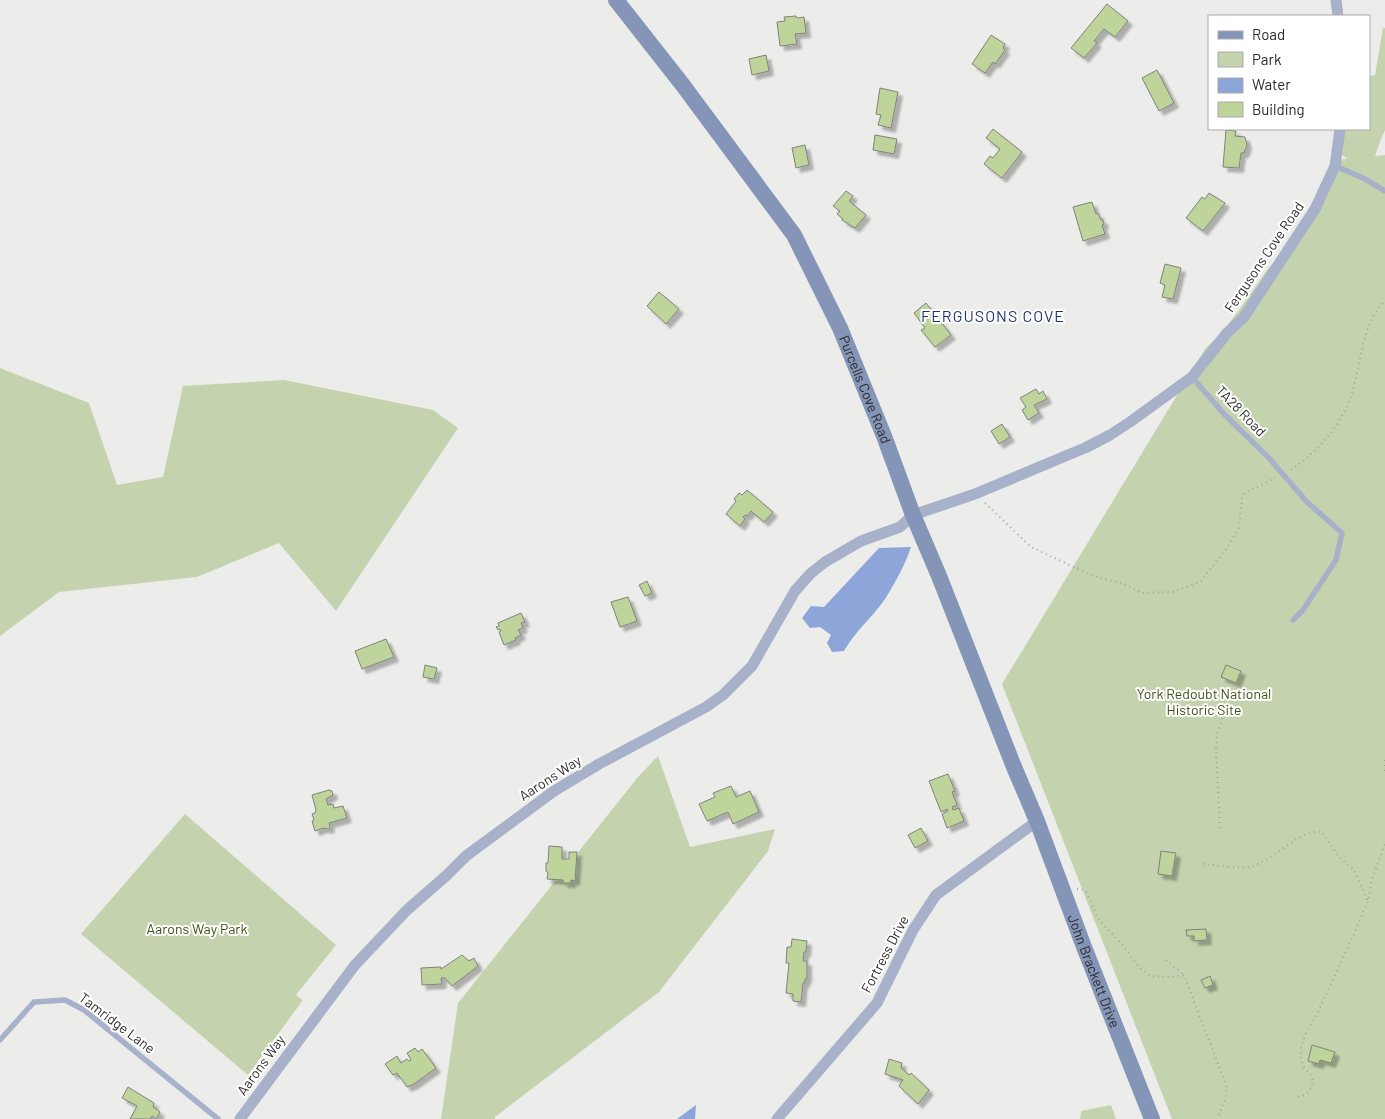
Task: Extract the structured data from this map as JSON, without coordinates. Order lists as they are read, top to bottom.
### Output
{
  "streets": {
    "main road": ["Purcells Cove Road", "John Brackett Drive"],
    "street": ["Fergusons Cove Road", "Aarons Way", "Fortress Drive"],
    "lane": ["TA28 Road", "Tamridge Lane"]
  },
  "crossings": [
    ["Fergusons Cove Road", "Purcells Cove Road"],
    ["Fergusons Cove Road", "TA28 Road"],
    ["Fergusons Cove Road", "Aarons Way"],
    ["Purcells Cove Road", "Aarons Way"],
    ["Purcells Cove Road", "Fortress Drive"],
    ["Purcells Cove Road", "John Brackett Drive"],
    ["Fortress Drive", "John Brackett Drive"]
  ],
  "districts": ["FERGUSONS COVE"],
  "parks": ["York Redoubt National Historic Site", "Aarons Way Park"],
  "legend": [
    "Road",
    "Park",
    "Water",
    "Building"
  ]
}
